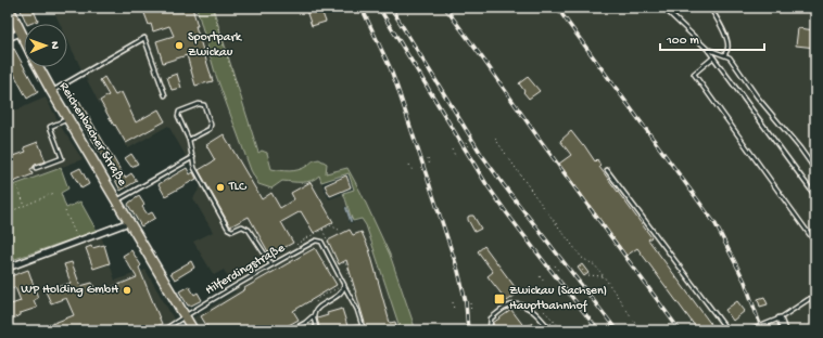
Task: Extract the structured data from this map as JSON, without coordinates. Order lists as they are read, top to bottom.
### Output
{
  "streets": {
    "main road": ["Reichenbacher Straße"],
    "lane": ["Hilferdingstraße"]
  },
  "crossings": [
    ["Reichenbacher Straße", "Hilferdingstraße"]
  ],
  "places": {
    "other": ["Sportpark Zwickau", "TLC", "WP Holding GmbH"],
    "transit": ["Zwickau (Sachsen) Hauptbahnhof"]
  },
  "scale_bar": "100 m",
  "north": "right"
}
